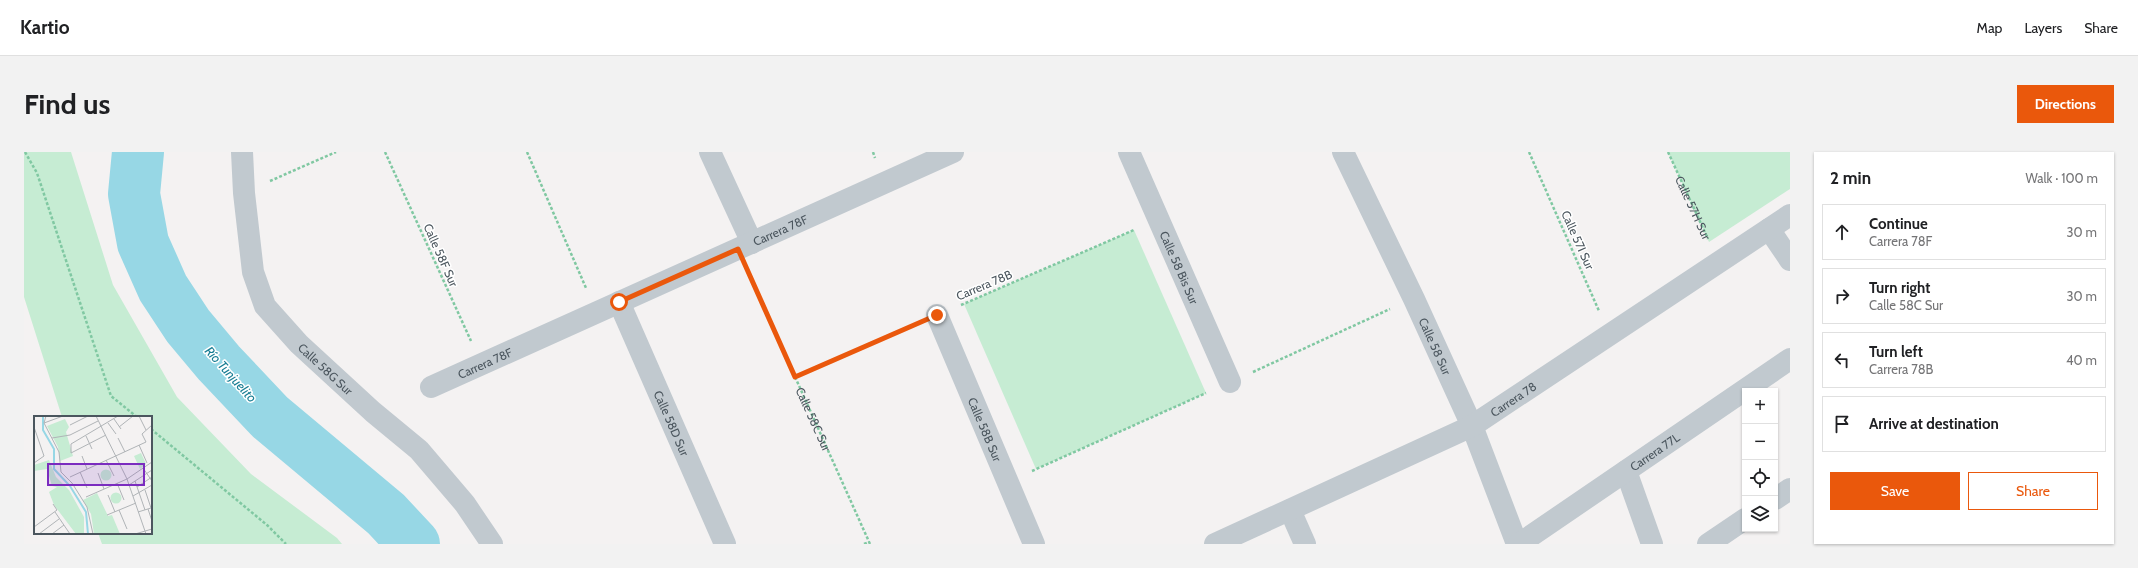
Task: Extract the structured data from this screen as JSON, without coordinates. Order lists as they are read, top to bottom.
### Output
{
  "streets": {
    "street": [
      "Carrera 78F",
      "Calle 58 Bis Sur",
      "Calle 58 Sur",
      "Calle 58G Sur",
      "Carrera 78",
      "Calle 58D Sur",
      "Calle 58B Sur",
      "Carrera 77L"
    ],
    "path": [
      "Calle 57H Sur",
      "Calle 57I Sur",
      "Calle 58F Sur",
      "Carrera 78B",
      "Calle 58C Sur"
    ]
  },
  "crossings": [
    ["Calle 57H Sur", "Carrera 78"],
    ["Carrera 78F", "Calle 58F Sur"],
    ["Carrera 78F", "Calle 58C Sur"],
    ["Carrera 78F", "Calle 58D Sur"],
    ["Calle 57I Sur", "Carrera 78"],
    ["Calle 58 Bis Sur", "Carrera 78B"],
    ["Carrera 78B", "Calle 58C Sur"],
    ["Carrera 78B", "Calle 58B Sur"],
    ["Calle 58 Sur", "Carrera 78"],
    ["Calle 58 Sur", "Carrera 77L"]
  ],
  "water": ["Río Tunjuelito"],
  "page": {
    "header": "Kartio",
    "nav": ["Map", "Layers", "Share"],
    "buttons": [
      "Directions",
      ["Save", "Share"]
    ],
    "title": "Find us",
    "heading": ["2 min", "Walk · 100 m"],
    "list": [
      ["Continue", "Carrera 78F", "30 m"],
      ["Turn right", "Calle 58C Sur", "30 m"],
      ["Turn left", "Carrera 78B", "40 m"],
      "Arrive at destination"
    ],
    "map_buttons": ["+", "−"]
  }
}
